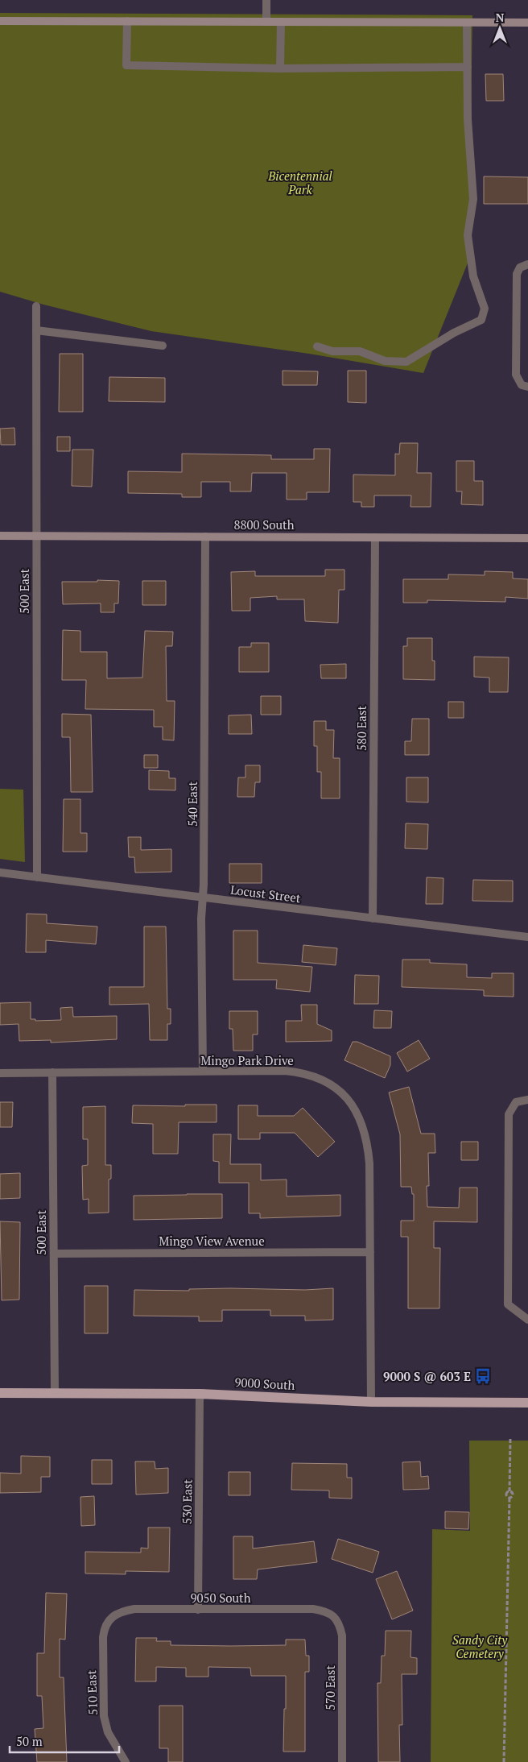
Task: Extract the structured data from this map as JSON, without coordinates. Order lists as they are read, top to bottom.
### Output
{
  "streets": {
    "main road": ["9000 South"],
    "street": [
      "8800 South",
      "500 East",
      "580 East",
      "540 East",
      "Locust Street",
      "Mingo Park Drive",
      "Mingo View Avenue",
      "530 East",
      "9050 South",
      "570 East",
      "510 East"
    ]
  },
  "crossings": [
    ["8800 South", "500 East"],
    ["8800 South", "580 East"],
    ["8800 South", "540 East"],
    ["500 East", "Locust Street"],
    ["500 East", "Mingo Park Drive"],
    ["500 East", "Mingo View Avenue"],
    ["500 East", "9000 South"],
    ["580 East", "Locust Street"],
    ["540 East", "Locust Street"],
    ["540 East", "Mingo Park Drive"],
    ["Mingo Park Drive", "Mingo View Avenue"],
    ["Mingo Park Drive", "9000 South"],
    ["9000 South", "530 East"],
    ["530 East", "9050 South"],
    ["9050 South", "570 East"],
    ["9050 South", "510 East"]
  ],
  "parks": ["Bicentennial Park", "Sandy City Cemetery"],
  "places": {
    "bus stop": ["9000 S @ 603 E"]
  },
  "scale_bar": "50 m",
  "north": "top"
}
